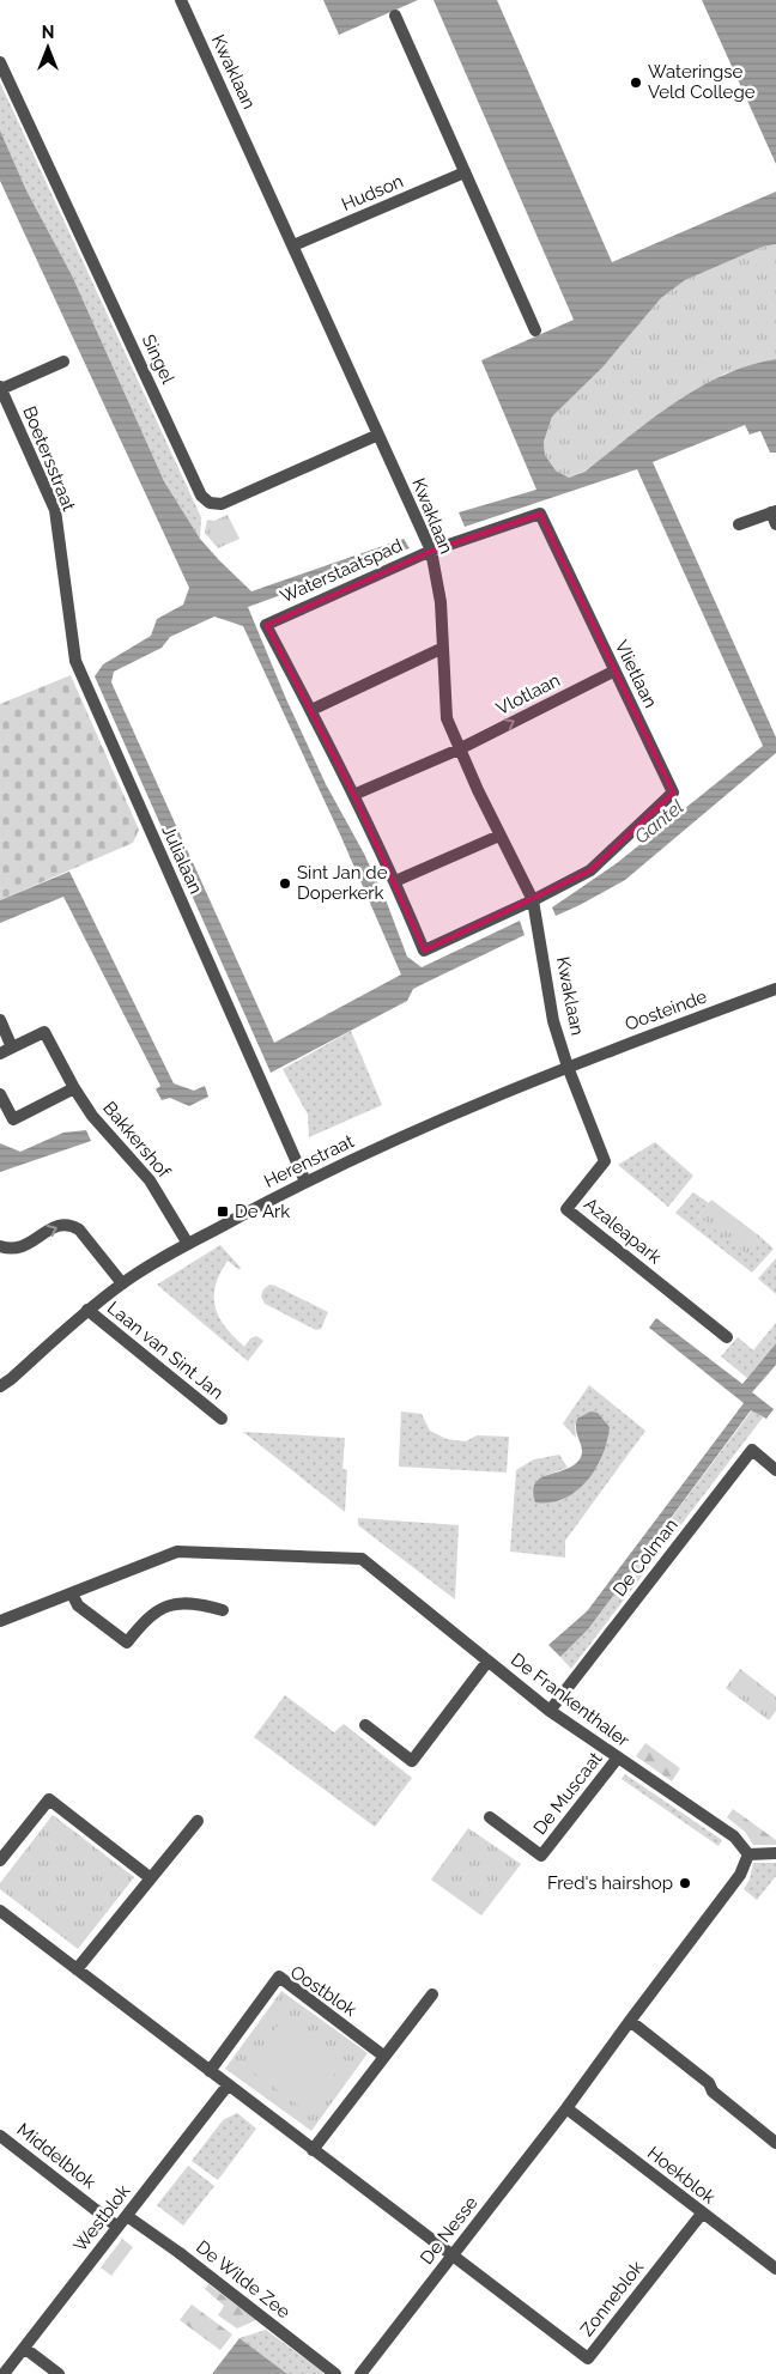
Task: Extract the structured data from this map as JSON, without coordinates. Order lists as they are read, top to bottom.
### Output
{
  "streets": {
    "street": [
      "Kwaklaan",
      "Hudson",
      "Singel",
      "Boetersstraat",
      "Waterstaatspad",
      "Vlietlaan",
      "Vlotlaan",
      "Julialaan",
      "Oosteinde",
      "Bakkershof",
      "Herenstraat",
      "Azaleapark",
      "Laan van Sint Jan",
      "De Colman",
      "De Frankenthaler",
      "De Muscaat",
      "Oostblok",
      "Middelblok",
      "Hoekblok",
      "Westblok",
      "De Nesse",
      "De Wilde Zee",
      "Zonneblok"
    ]
  },
  "crossings": [
    ["Kwaklaan", "Hudson"],
    ["Kwaklaan", "Singel"],
    ["Kwaklaan", "Waterstaatspad"],
    ["Kwaklaan", "Vlietlaan"],
    ["Kwaklaan", "Vlotlaan"],
    ["Kwaklaan", "Oosteinde"],
    ["Kwaklaan", "Herenstraat"],
    ["Kwaklaan", "Azaleapark"],
    ["Boetersstraat", "Julialaan"],
    ["Waterstaatspad", "Vlietlaan"],
    ["Vlietlaan", "Vlotlaan"],
    ["Julialaan", "Herenstraat"],
    ["Oosteinde", "Herenstraat"],
    ["Oosteinde", "Azaleapark"],
    ["Bakkershof", "Herenstraat"],
    ["Herenstraat", "Azaleapark"],
    ["Herenstraat", "Laan van Sint Jan"],
    ["De Colman", "De Frankenthaler"],
    ["De Frankenthaler", "De Muscaat"],
    ["Middelblok", "Westblok"],
    ["Hoekblok", "De Nesse"],
    ["Hoekblok", "Zonneblok"],
    ["Westblok", "De Wilde Zee"],
    ["De Nesse", "Zonneblok"]
  ],
  "one_way": ["Vlotlaan"],
  "water": ["Gantel"],
  "places": {
    "other": ["Wateringse Veld College", "Sint Jan de Doperkerk", "Fred's hairshop"],
    "transit": ["De Ark"]
  },
  "north": "top"
}
